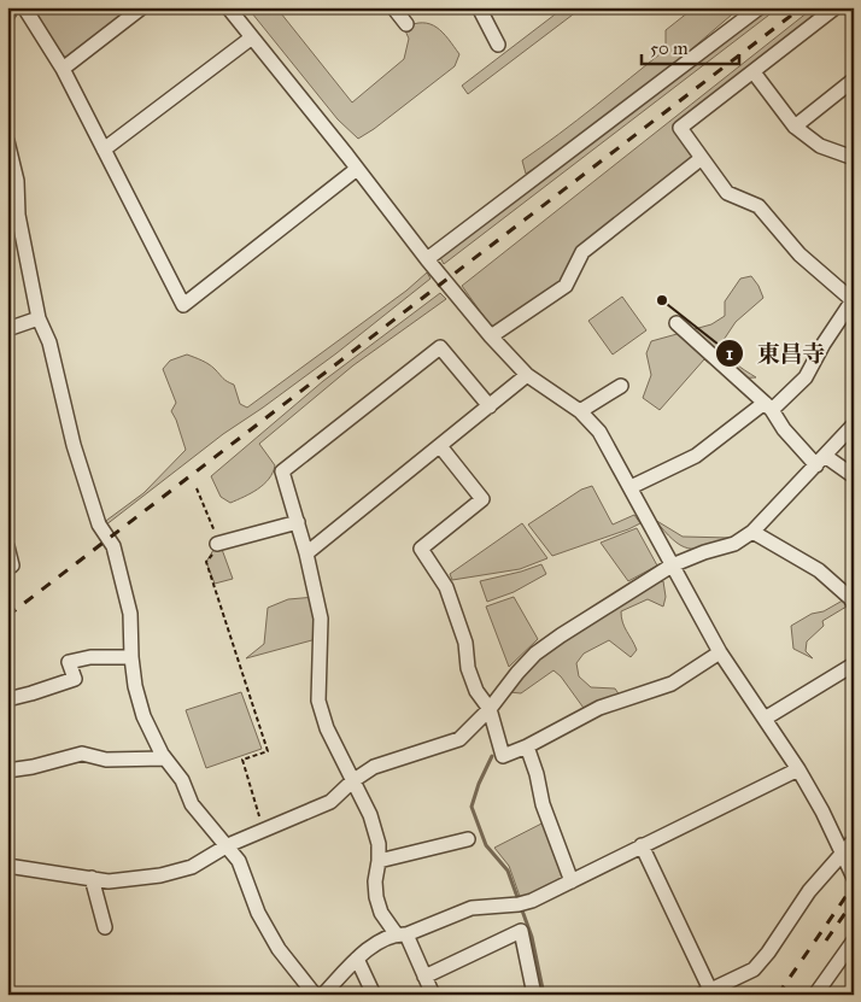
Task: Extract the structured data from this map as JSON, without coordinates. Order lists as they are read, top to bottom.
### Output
{
  "places": ["東昌寺"],
  "scale_bar": "50 m"
}
